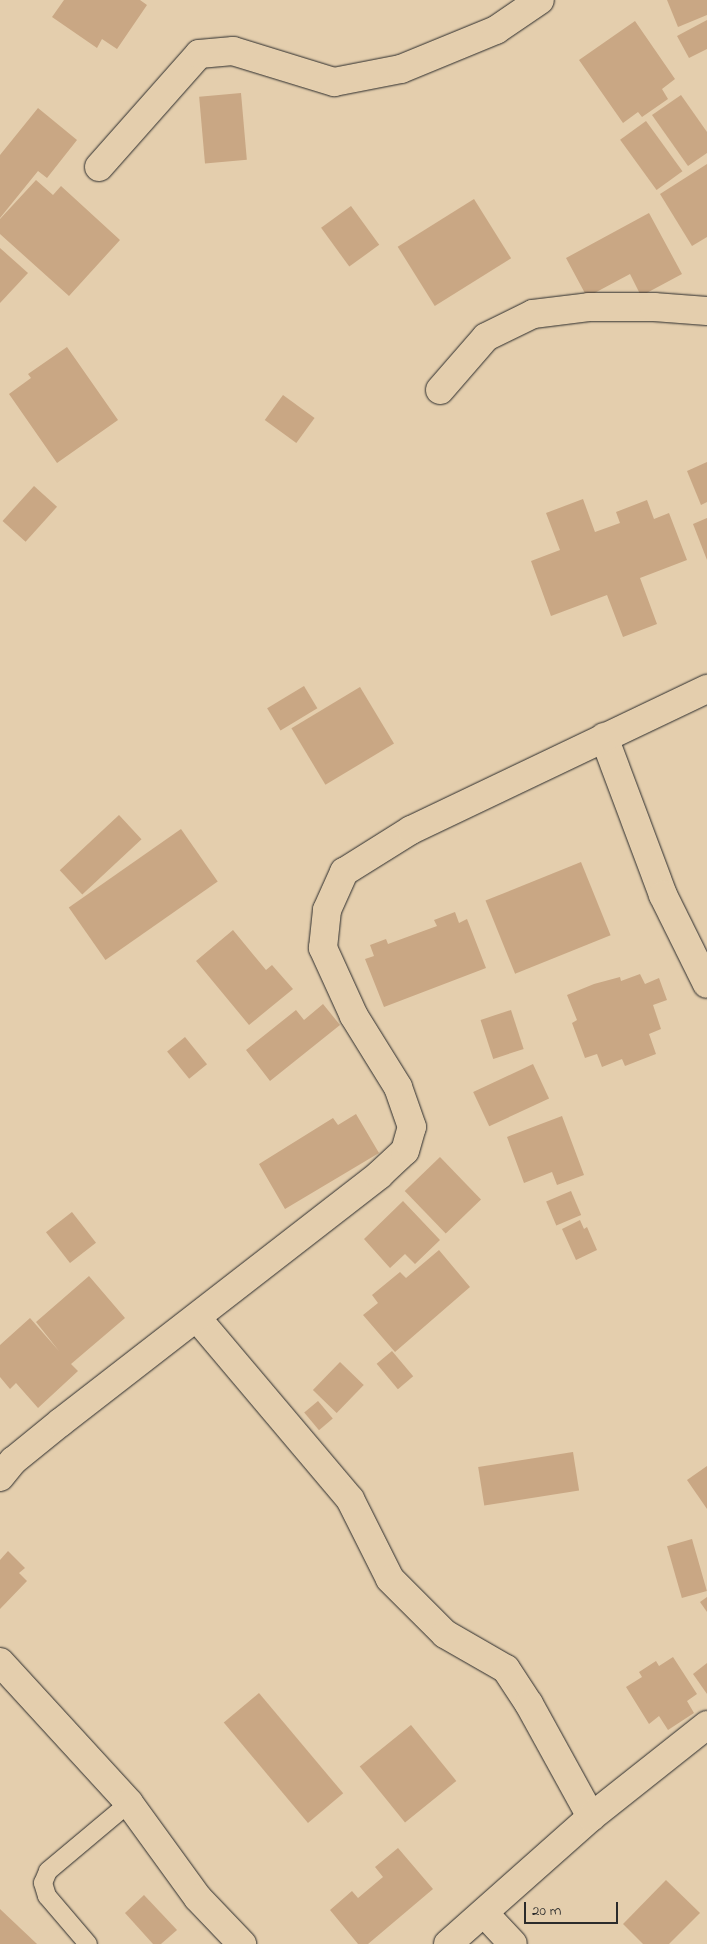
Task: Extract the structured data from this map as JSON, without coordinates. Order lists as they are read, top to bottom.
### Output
{
  "scale_bar": "20 m"
}
